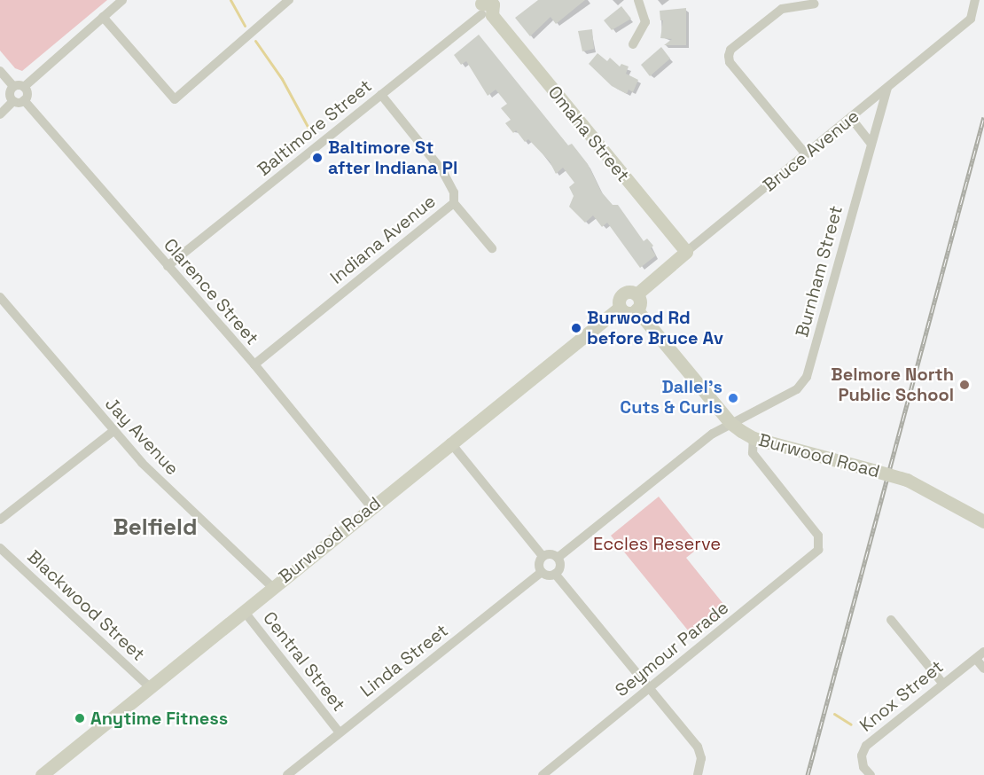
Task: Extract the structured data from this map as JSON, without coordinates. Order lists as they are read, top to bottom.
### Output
{
  "streets": {
    "main road": ["Omaha Street", "Bruce Avenue", "Burwood Road"],
    "street": [
      "Baltimore Street",
      "Indiana Avenue",
      "Burnham Street",
      "Clarence Street",
      "Jay Avenue",
      "Blackwood Street",
      "Seymour Parade",
      "Linda Street",
      "Central Street",
      "Knox Street"
    ]
  },
  "crossings": [
    ["Baltimore Street", "Omaha Street"],
    ["Baltimore Street", "Indiana Avenue"],
    ["Baltimore Street", "Clarence Street"],
    ["Omaha Street", "Bruce Avenue"],
    ["Bruce Avenue", "Burnham Street"],
    ["Bruce Avenue", "Burwood Road"],
    ["Indiana Avenue", "Clarence Street"],
    ["Burnham Street", "Burwood Road"],
    ["Clarence Street", "Burwood Road"],
    ["Jay Avenue", "Burwood Road"],
    ["Burwood Road", "Blackwood Street"],
    ["Burwood Road", "Seymour Parade"],
    ["Burwood Road", "Central Street"],
    ["Linda Street", "Central Street"]
  ],
  "districts": ["Belfield"],
  "parks": ["Eccles Reserve"],
  "places": [
    "Baltimore St after Indiana Pl",
    "Burwood Rd before Bruce Av",
    "Belmore North Public School",
    "Dallel's Cuts & Curls",
    "Anytime Fitness"
  ]
}
